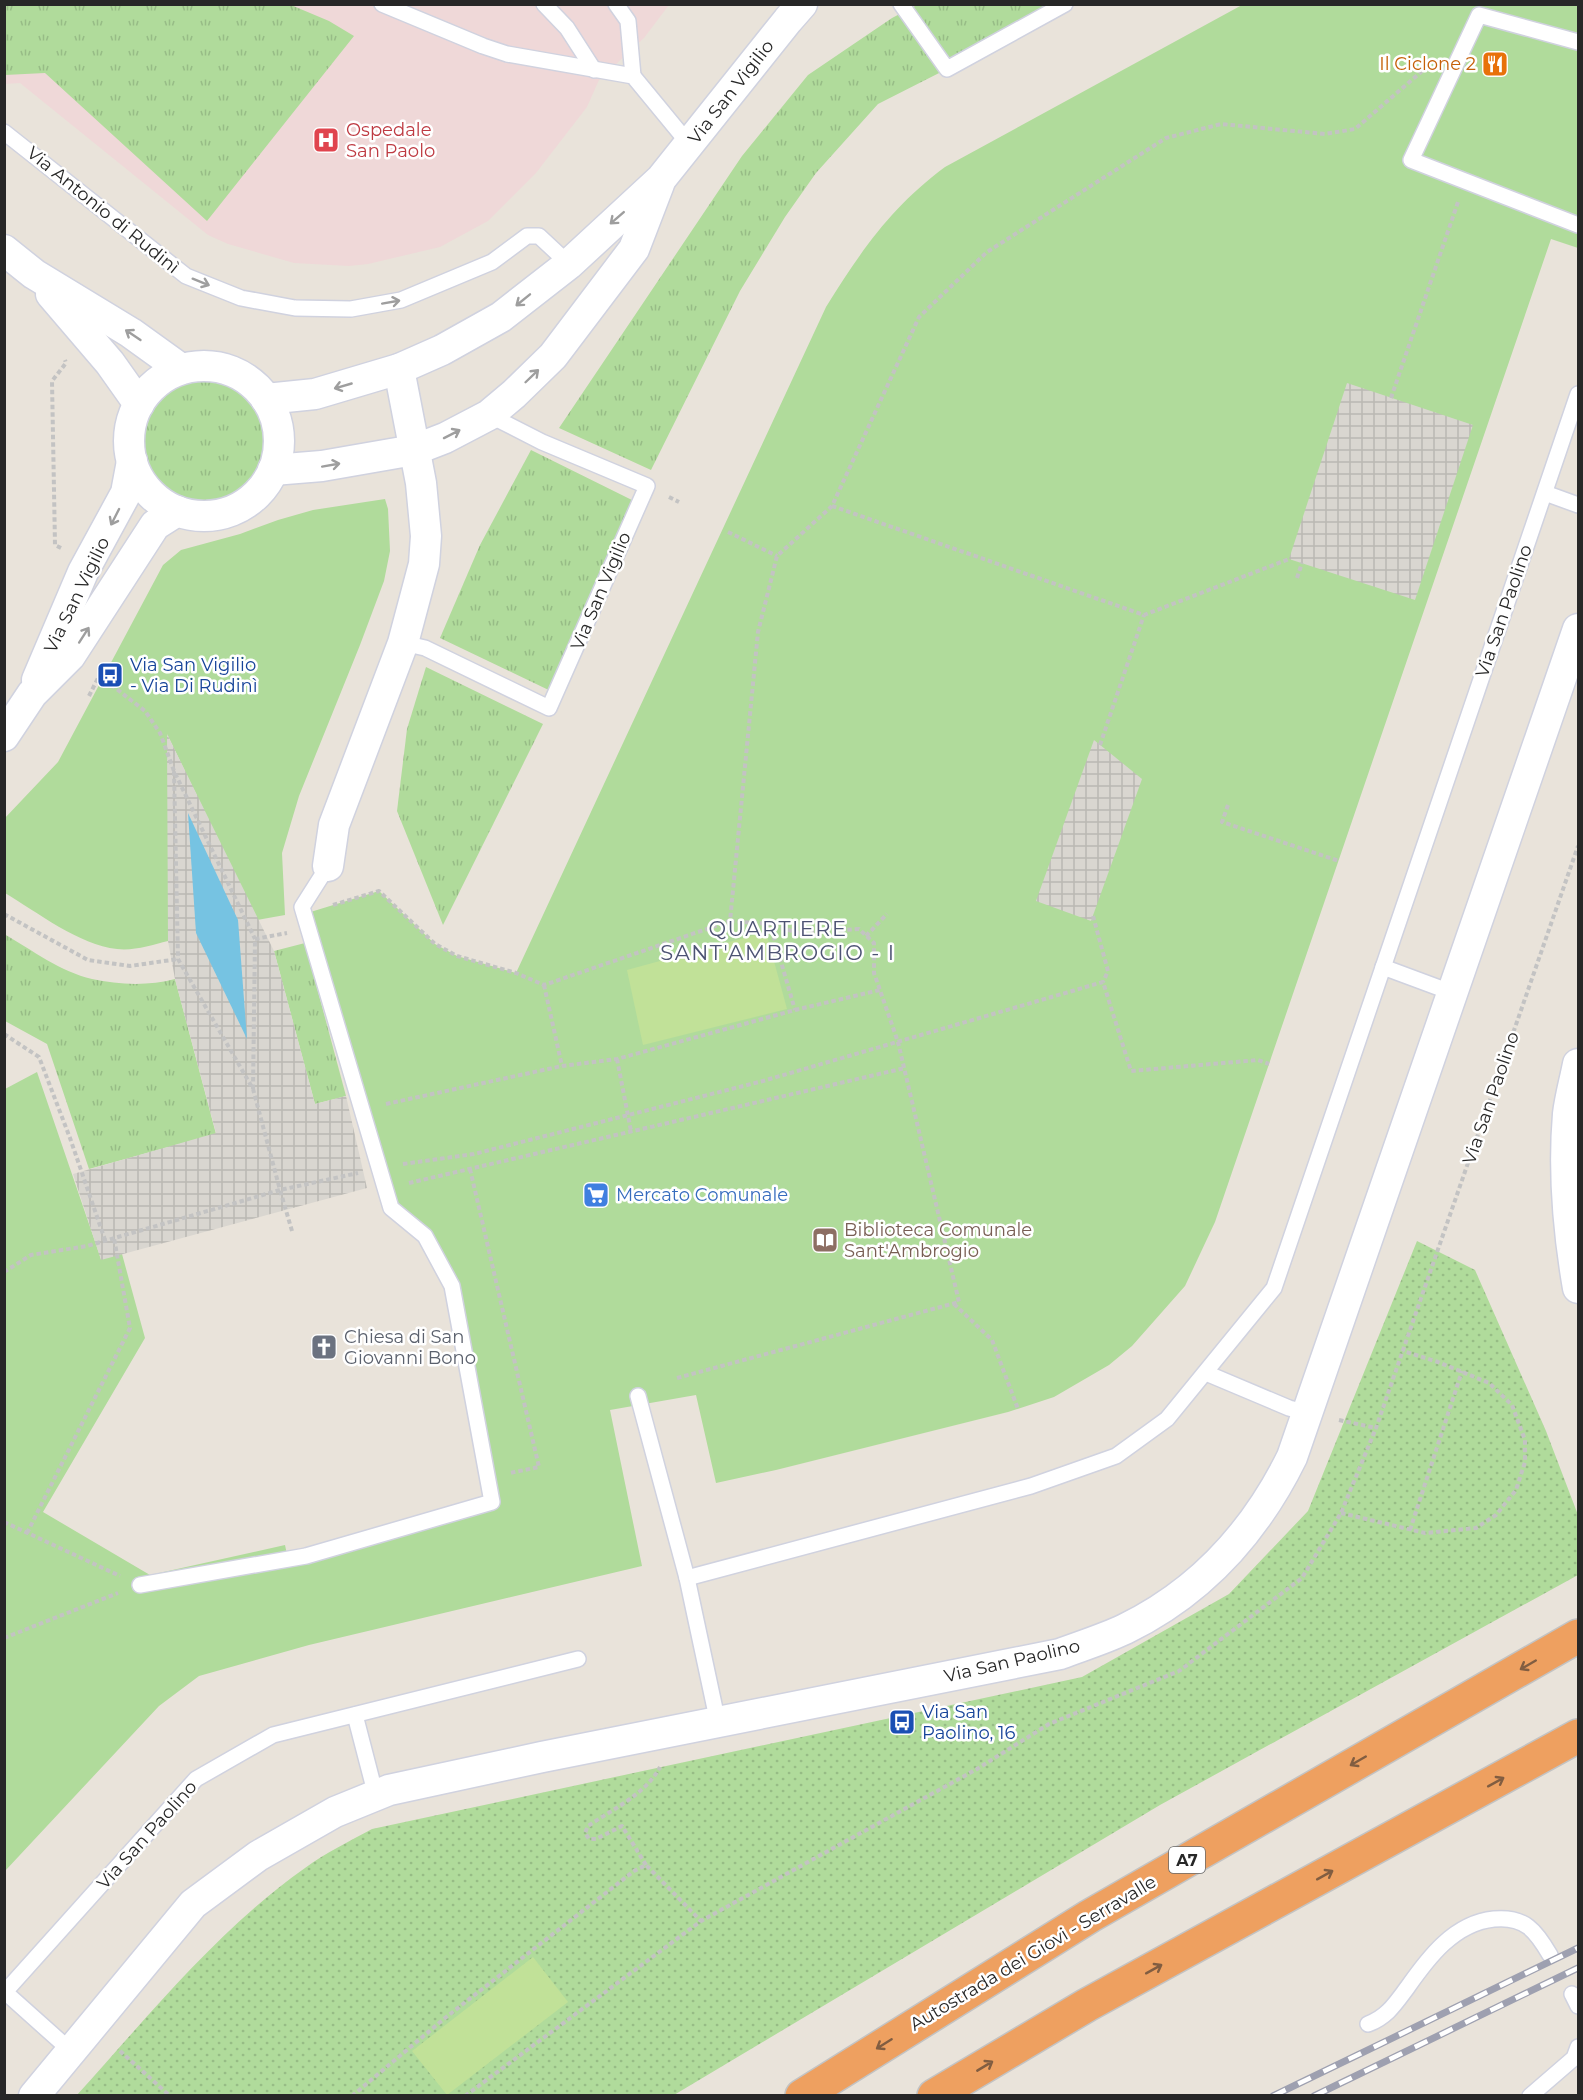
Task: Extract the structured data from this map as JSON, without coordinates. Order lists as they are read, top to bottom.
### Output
{
  "streets": {
    "highway": ["A7", "Autostrada dei Giovi - Serravalle"],
    "street": ["Via San Vigilio", "Via San Paolino"],
    "lane": ["Via Antonio di Rudinì"]
  },
  "crossings": [
    ["Via San Vigilio", "Via Antonio di Rudinì"]
  ],
  "one_way": ["Via Antonio di Rudinì"],
  "districts": ["QUARTIERE SANT'AMBROGIO - I"],
  "places": {
    "restaurant": ["Il Ciclone 2"],
    "hospital": ["Ospedale San Paolo"],
    "bus stop": ["Via San Vigilio - Via Di Rudinì", "Via San Paolino, 16"],
    "supermarket": ["Mercato Comunale"],
    "library": ["Biblioteca Comunale Sant'Ambrogio"],
    "church": ["Chiesa di San Giovanni Bono"]
  }
}
